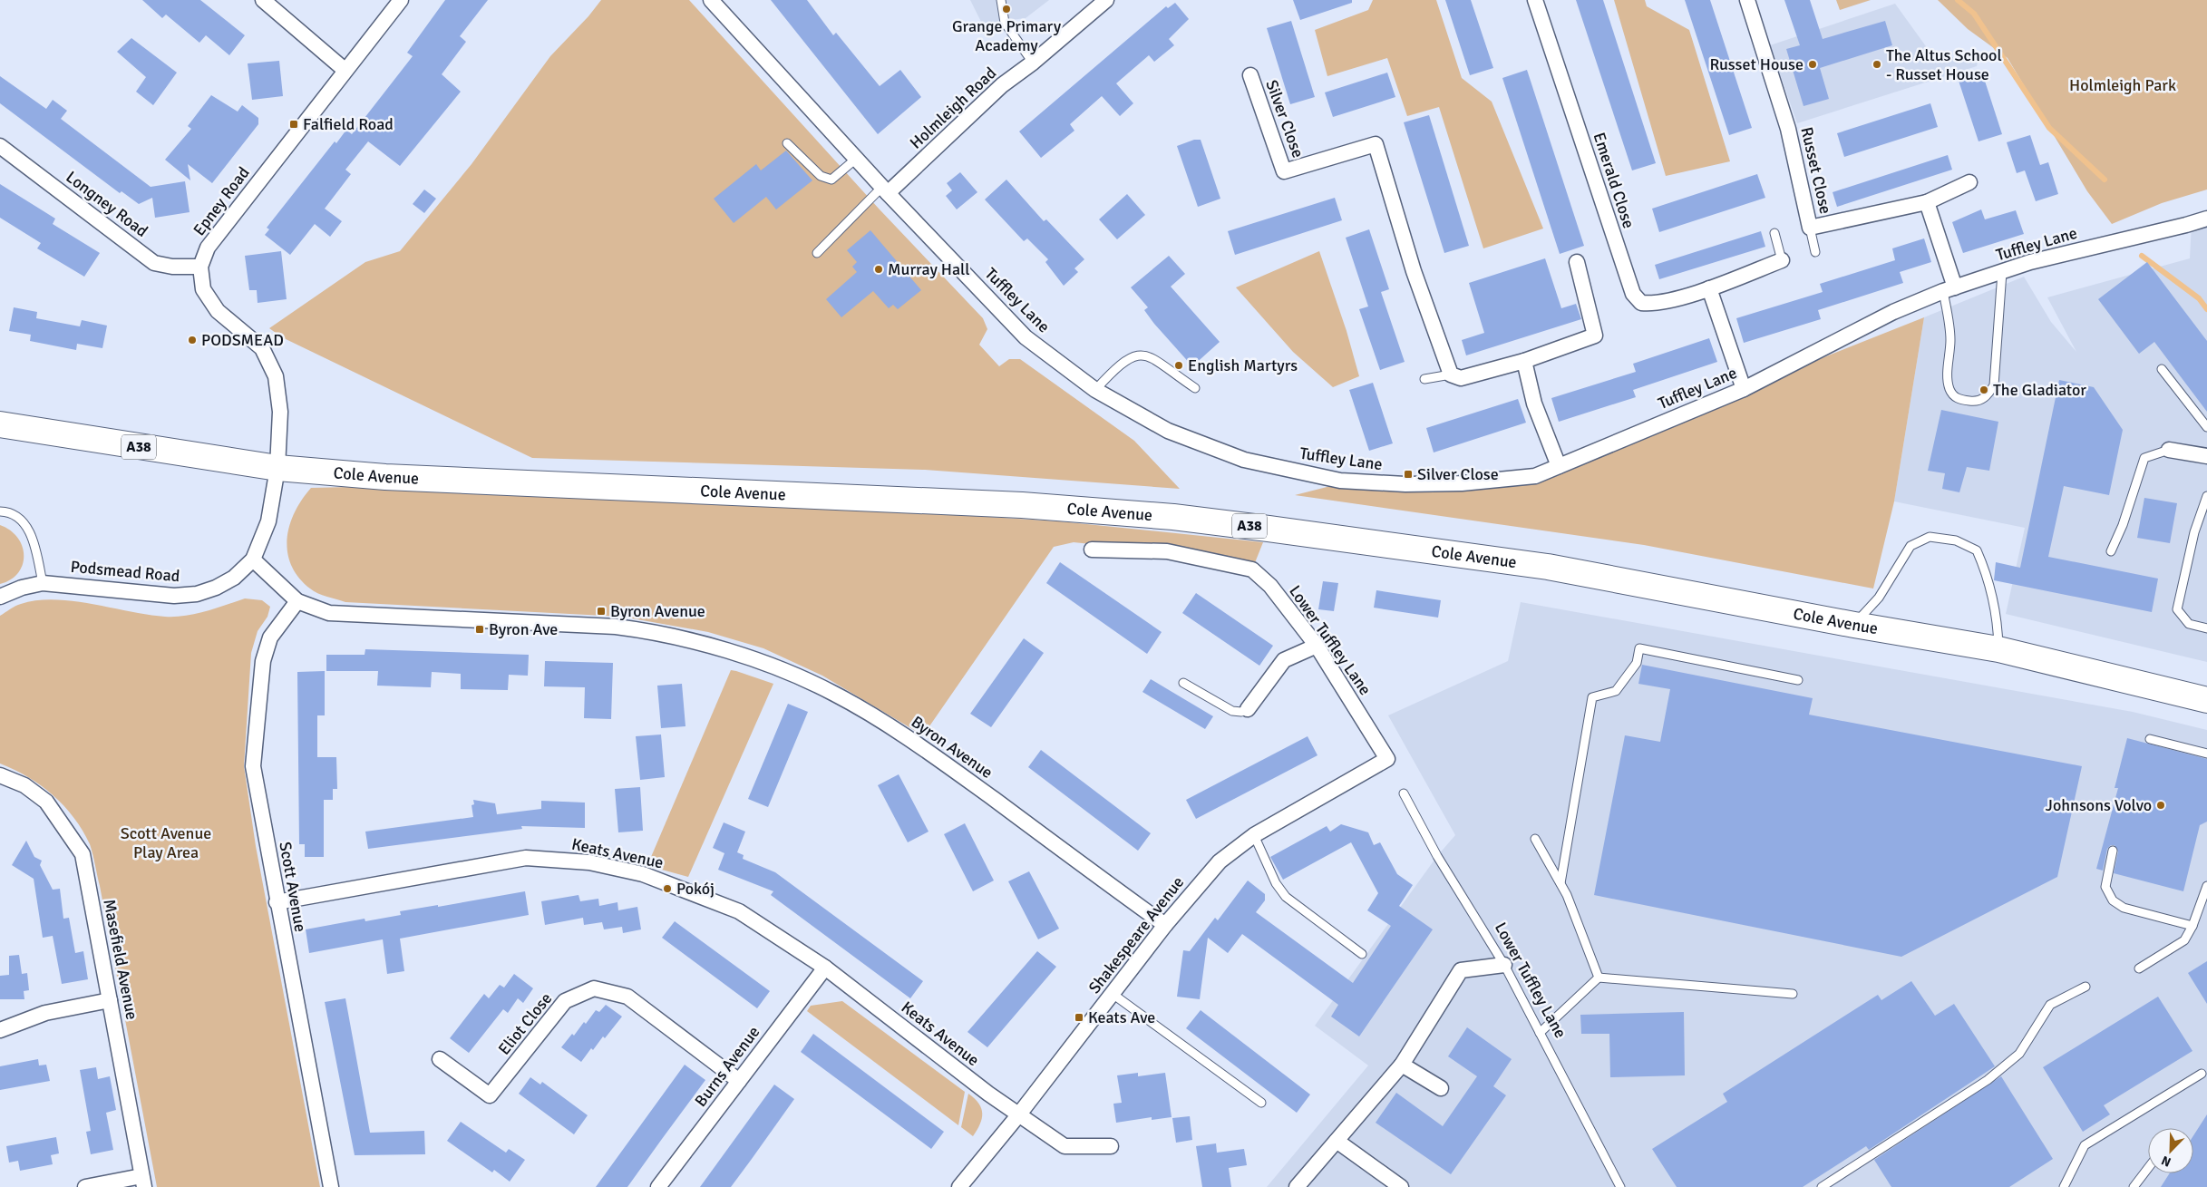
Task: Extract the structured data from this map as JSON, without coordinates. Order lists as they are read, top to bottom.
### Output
{
  "streets": {
    "highway": ["A38", "Cole Avenue"],
    "street": [
      "Holmleigh Road",
      "Silver Close",
      "Russet Close",
      "Emerald Close",
      "Epney Road",
      "Longney Road",
      "Tuffley Lane",
      "Podsmead Road",
      "Lower Tuffley Lane",
      "Byron Avenue",
      "Keats Avenue",
      "Scott Avenue",
      "Shakespeare Avenue",
      "Masefield Avenue",
      "Eliot Close",
      "Burns Avenue"
    ]
  },
  "crossings": [
    ["Holmleigh Road", "Tuffley Lane"],
    ["Epney Road", "Longney Road"],
    ["Epney Road", "Cole Avenue"],
    ["Epney Road", "Podsmead Road"],
    ["Cole Avenue", "Podsmead Road"],
    ["Podsmead Road", "Byron Avenue"],
    ["Lower Tuffley Lane", "Shakespeare Avenue"],
    ["Byron Avenue", "Scott Avenue"],
    ["Byron Avenue", "Shakespeare Avenue"],
    ["Keats Avenue", "Scott Avenue"],
    ["Keats Avenue", "Shakespeare Avenue"],
    ["Keats Avenue", "Burns Avenue"],
    ["Eliot Close", "Burns Avenue"]
  ],
  "parks": ["Holmleigh Park", "Scott Avenue Play Area"],
  "places": {
    "other": [
      "Grange Primary Academy",
      "Russet House",
      "The Altus School - Russet House",
      "Murray Hall",
      "PODSMEAD",
      "English Martyrs",
      "The Gladiator",
      "Johnsons Volvo",
      "Pokój"
    ],
    "transit": [
      "Falfield Road",
      "Silver Close",
      "Byron Avenue",
      "Byron Ave",
      "Keats Ave"
    ]
  },
  "north": "bottom left"
}
